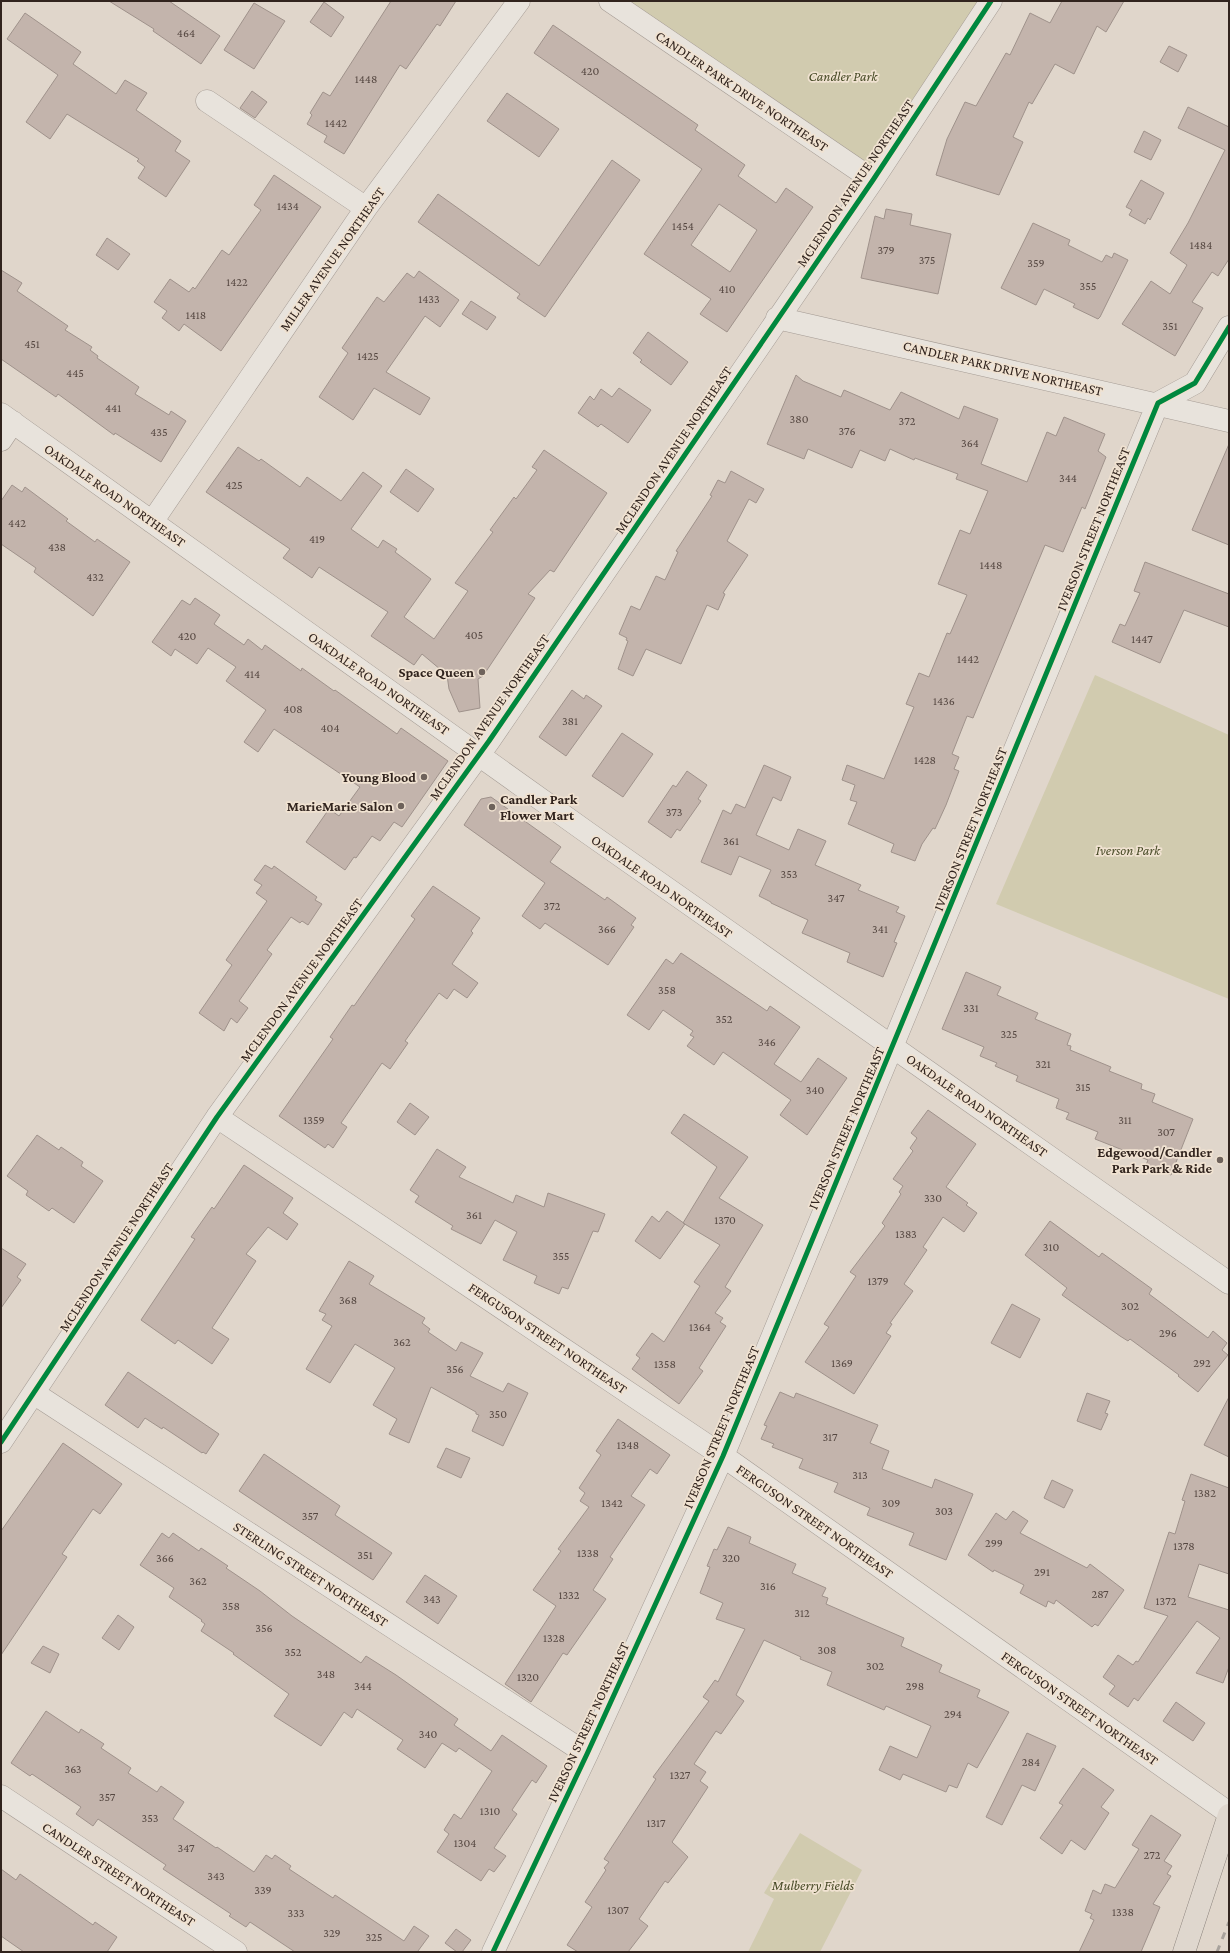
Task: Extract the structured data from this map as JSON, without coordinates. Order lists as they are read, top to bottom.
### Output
{
  "streets": {
    "street": [
      "CANDLER PARK DRIVE NORTHEAST",
      "MCLENDON AVENUE NORTHEAST",
      "MILLER AVENUE NORTHEAST",
      "OAKDALE ROAD NORTHEAST",
      "IVERSON STREET NORTHEAST",
      "FERGUSON STREET NORTHEAST",
      "STERLING STREET NORTHEAST",
      "CANDLER STREET NORTHEAST"
    ]
  },
  "crossings": [
    ["CANDLER PARK DRIVE NORTHEAST", "MCLENDON AVENUE NORTHEAST"],
    ["CANDLER PARK DRIVE NORTHEAST", "IVERSON STREET NORTHEAST"],
    ["MCLENDON AVENUE NORTHEAST", "OAKDALE ROAD NORTHEAST"],
    ["MCLENDON AVENUE NORTHEAST", "FERGUSON STREET NORTHEAST"],
    ["MCLENDON AVENUE NORTHEAST", "STERLING STREET NORTHEAST"],
    ["MILLER AVENUE NORTHEAST", "OAKDALE ROAD NORTHEAST"],
    ["OAKDALE ROAD NORTHEAST", "IVERSON STREET NORTHEAST"],
    ["IVERSON STREET NORTHEAST", "FERGUSON STREET NORTHEAST"],
    ["IVERSON STREET NORTHEAST", "STERLING STREET NORTHEAST"]
  ],
  "parks": ["Candler Park", "Iverson Park", "Mulberry Fields"],
  "places": [
    "Space Queen",
    "Young Blood",
    "MarieMarie Salon",
    "Candler Park Flower Mart",
    "Edgewood/Candler Park Park & Ride"
  ],
  "house_numbers": [
    "464",
    "420",
    "1448",
    "1442",
    "1434",
    "1454",
    "1484",
    "379",
    "375",
    "359",
    "1422",
    "355",
    "410",
    "1433",
    "1418",
    "351",
    "451",
    "1425",
    "445",
    "441",
    "380",
    "372",
    "376",
    "435",
    "364",
    "344",
    "425",
    "442",
    "419",
    "438",
    "1448",
    "432",
    "405",
    "420",
    "1447",
    "1442",
    "414",
    "1436",
    "408",
    "381",
    "404",
    "1428",
    "373",
    "361",
    "353",
    "347",
    "372",
    "366",
    "341",
    "358",
    "331",
    "352",
    "325",
    "346",
    "321",
    "315",
    "340",
    "1359",
    "311",
    "307",
    "330",
    "361",
    "1370",
    "1383",
    "310",
    "355",
    "1379",
    "368",
    "302",
    "1364",
    "296",
    "362",
    "1369",
    "292",
    "1358",
    "356",
    "350",
    "317",
    "1348",
    "313",
    "1382",
    "1342",
    "309",
    "303",
    "357",
    "299",
    "1378",
    "1338",
    "351",
    "366",
    "320",
    "291",
    "362",
    "316",
    "287",
    "1332",
    "343",
    "1372",
    "358",
    "312",
    "356",
    "1328",
    "308",
    "352",
    "302",
    "348",
    "1320",
    "344",
    "298",
    "294",
    "340",
    "284",
    "363",
    "1327",
    "357",
    "1310",
    "353",
    "1317",
    "1304",
    "347",
    "272",
    "343",
    "339",
    "1307",
    "1338",
    "333",
    "329",
    "325"
  ]
}
